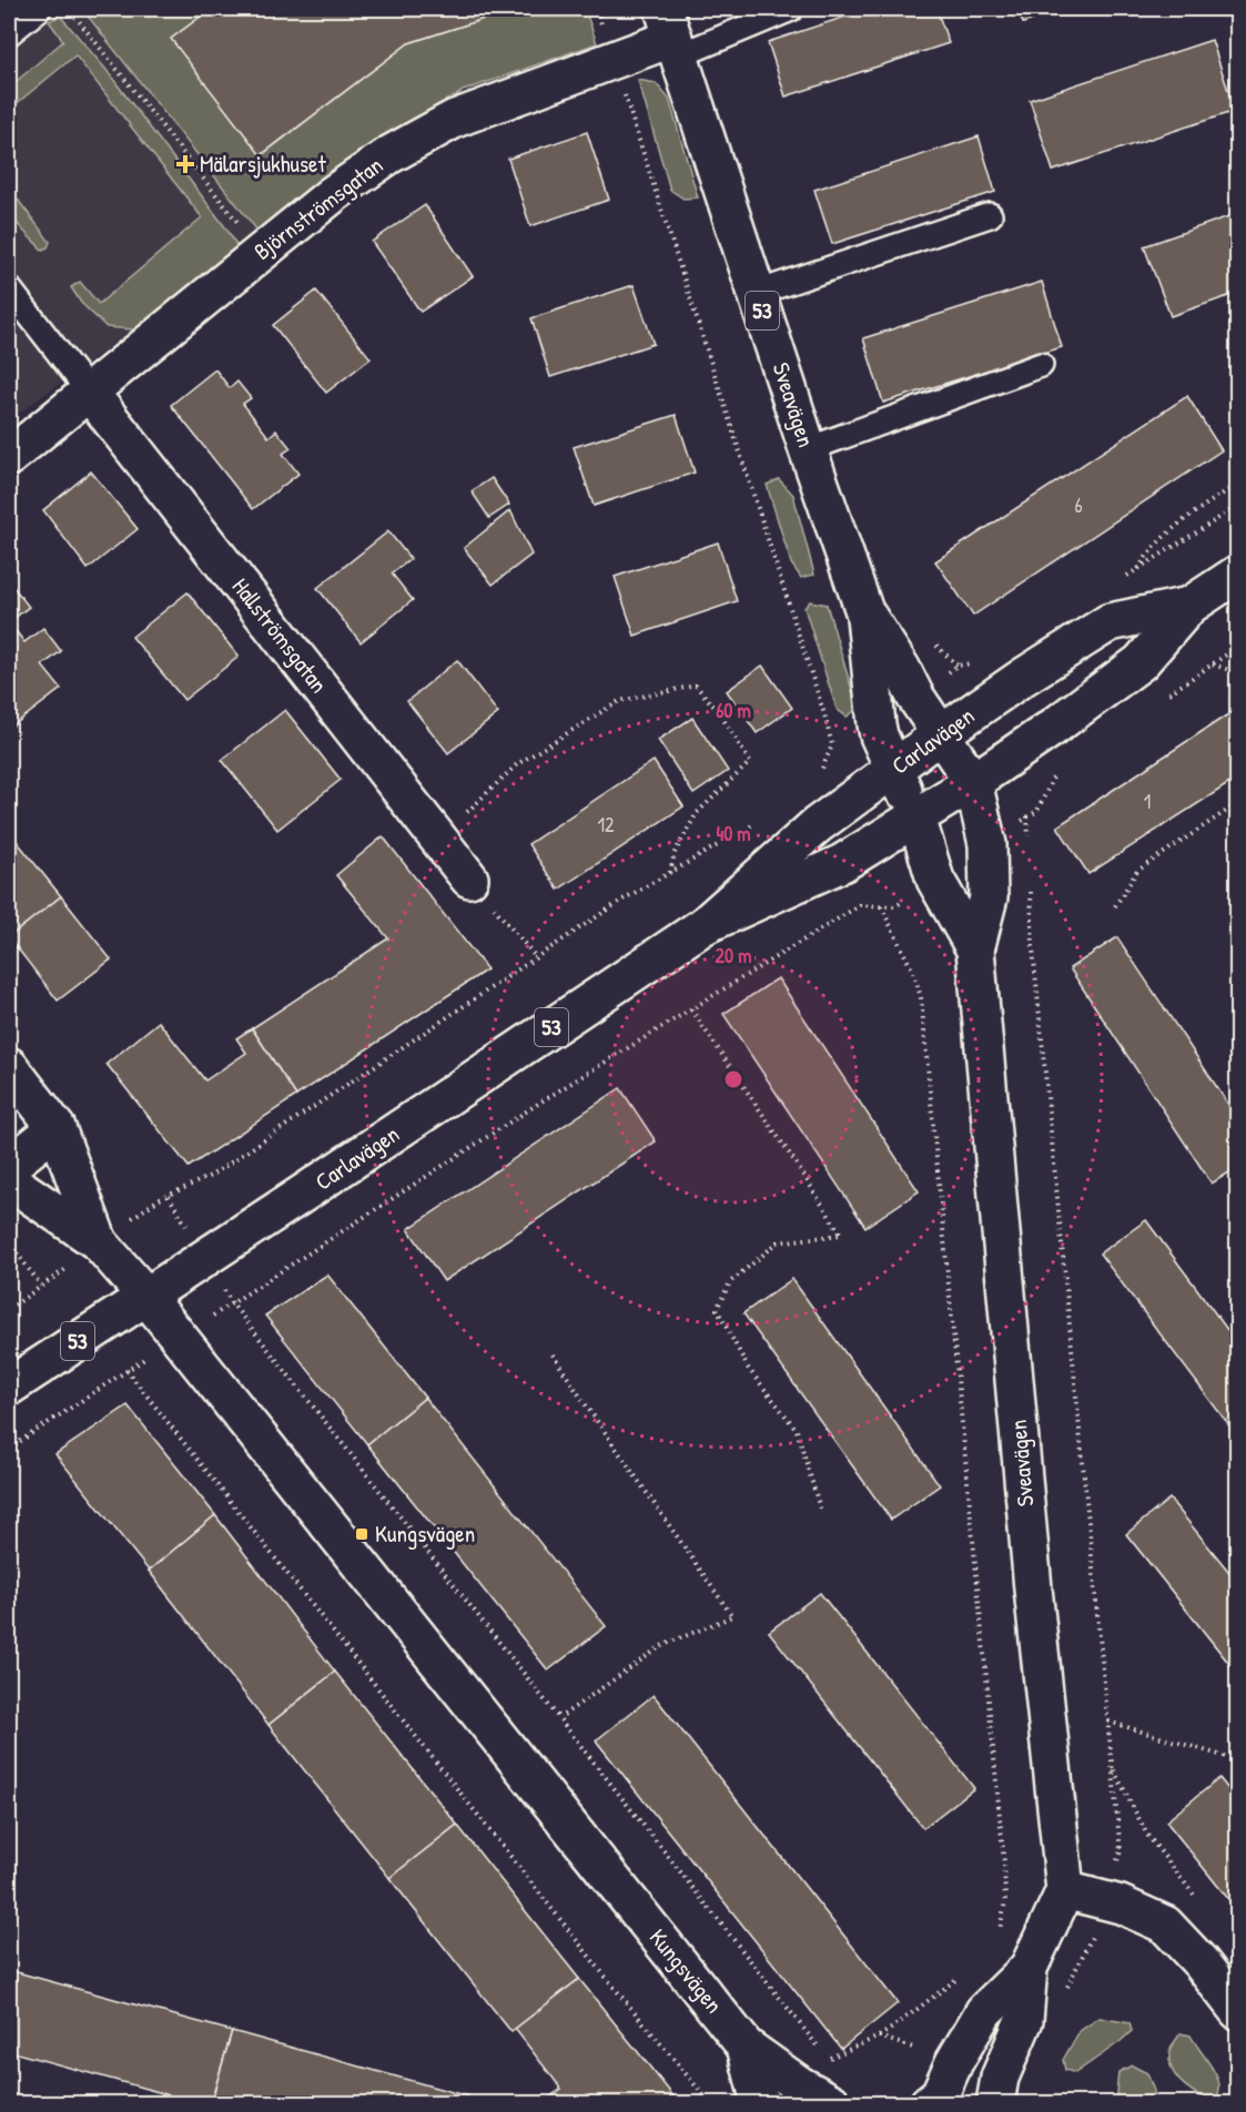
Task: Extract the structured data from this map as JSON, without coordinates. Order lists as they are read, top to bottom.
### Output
{
  "streets": {
    "street": [
      "Björnströmsgatan",
      "53",
      "Sveavägen",
      "Hallströmsgatan",
      "Carlavägen",
      "Kungsvägen"
    ]
  },
  "crossings": [
    ["Björnströmsgatan", "Sveavägen"],
    ["Björnströmsgatan", "Hallströmsgatan"],
    ["Sveavägen", "Carlavägen"],
    ["Carlavägen", "Kungsvägen"]
  ],
  "places": {
    "health": ["Mälarsjukhuset"],
    "transit": ["Kungsvägen"]
  },
  "house_numbers": ["6", "1", "12"],
  "rings": ["60 m", "40 m", "20 m"]
}
